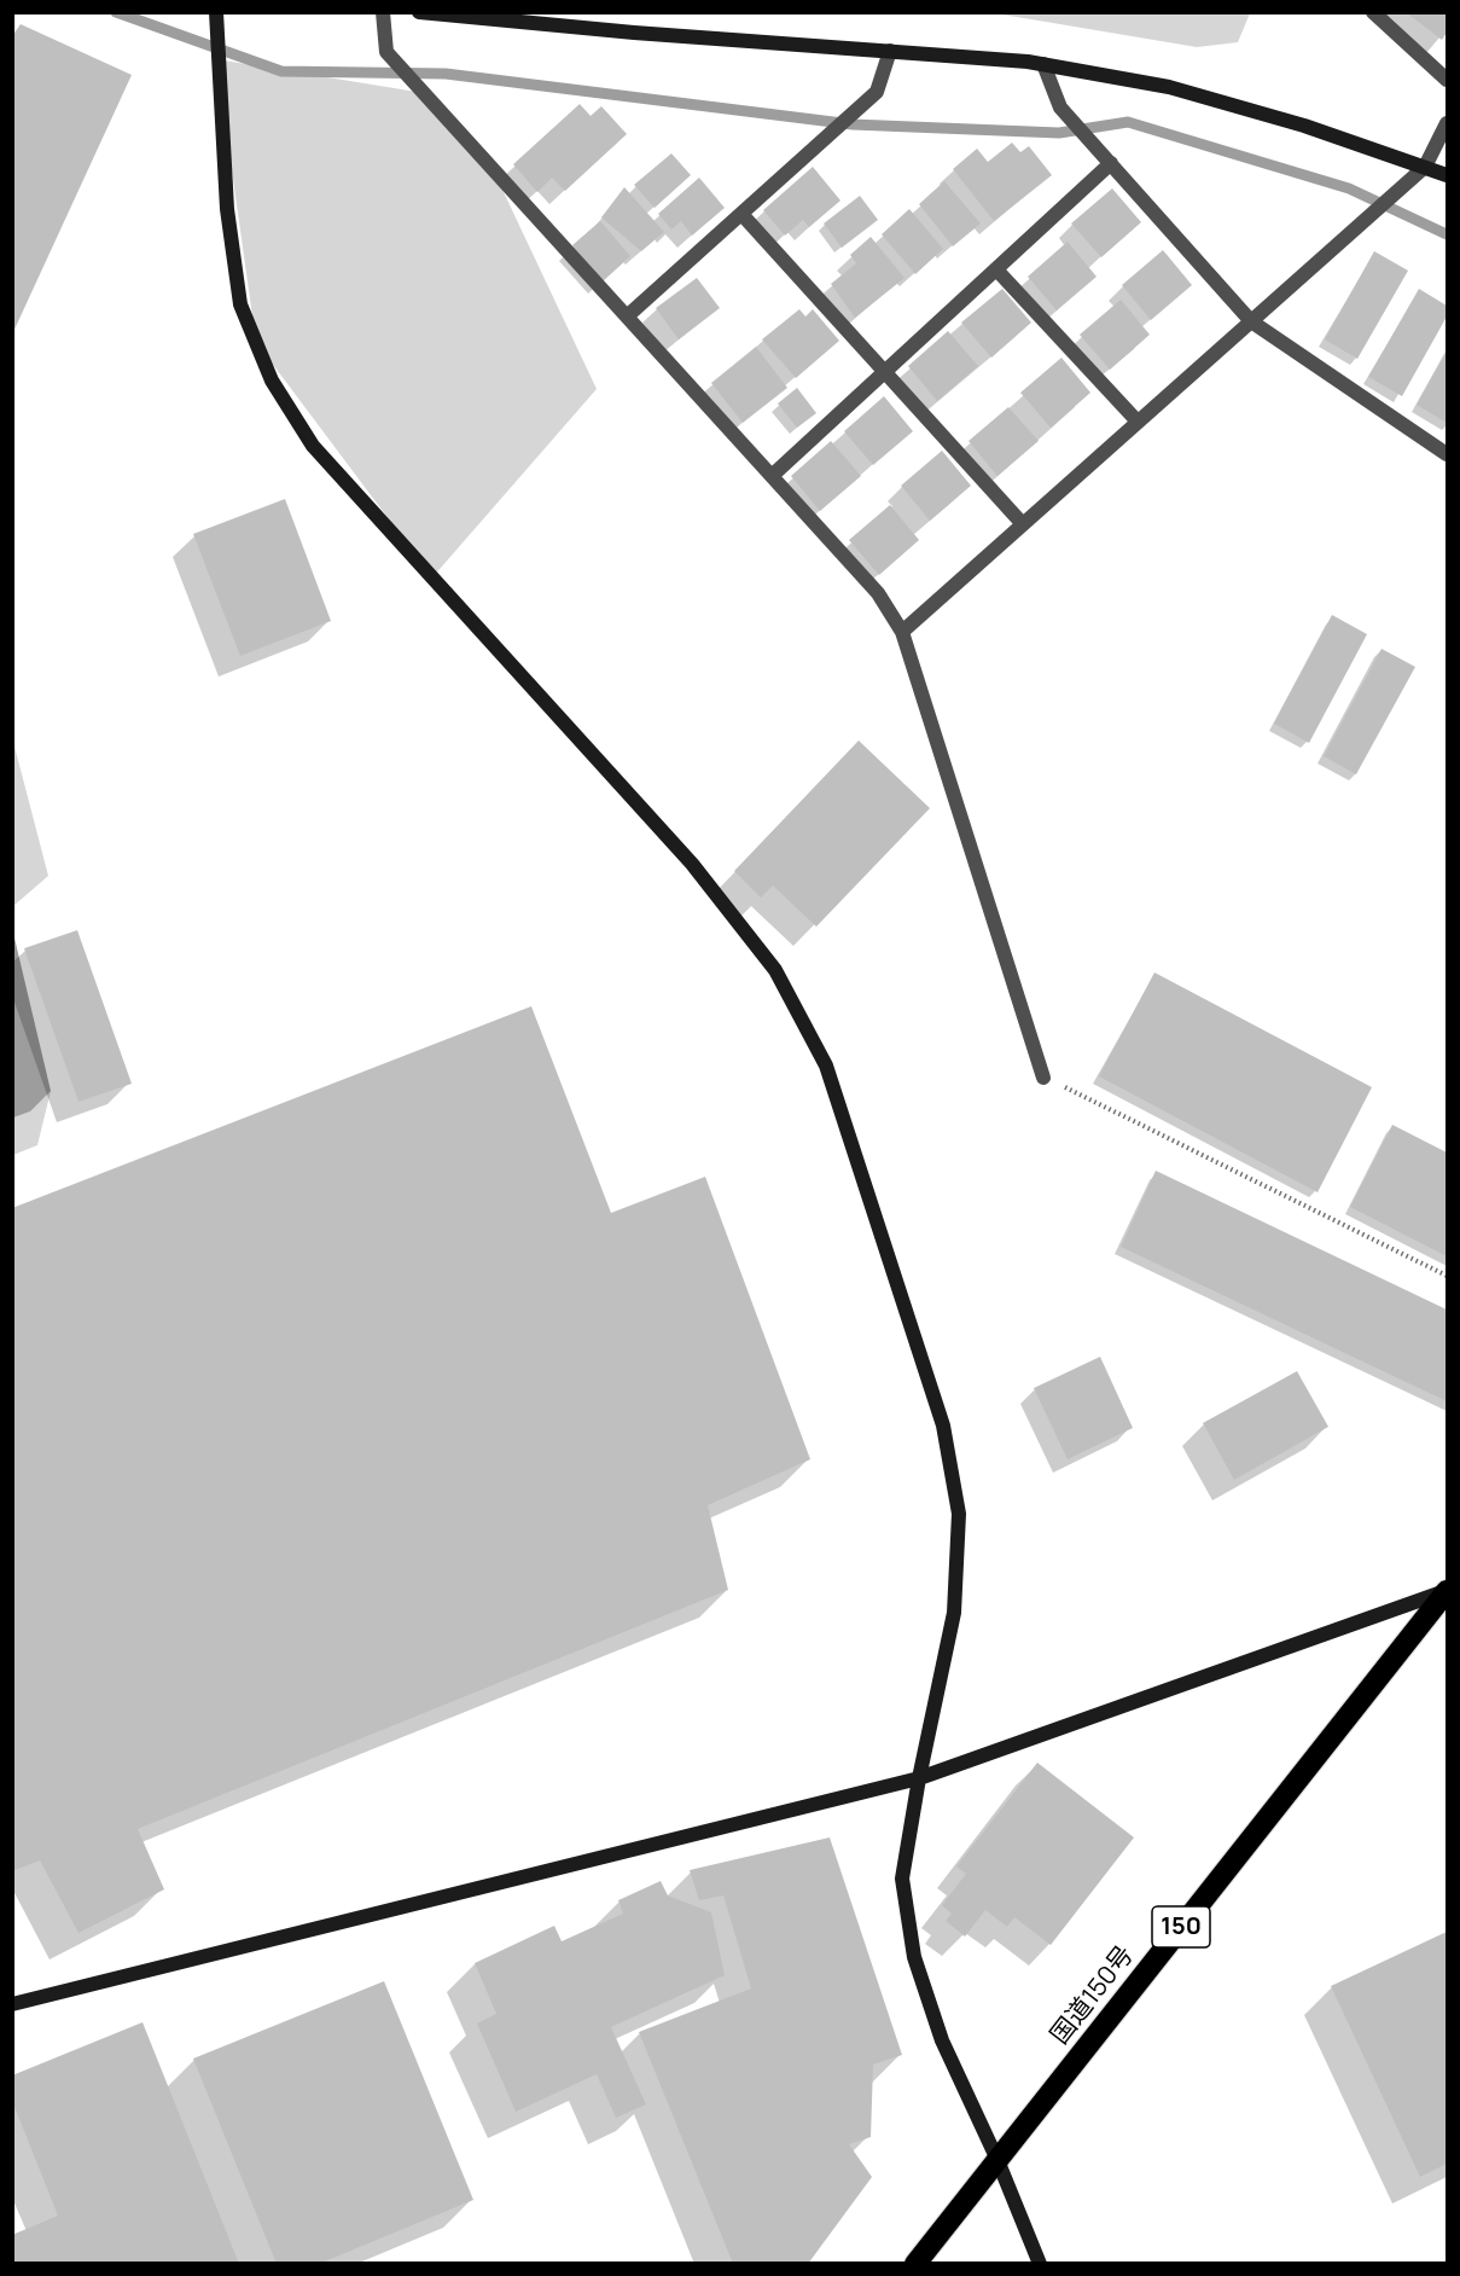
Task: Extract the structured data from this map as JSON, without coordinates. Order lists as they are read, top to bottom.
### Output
{
  "streets": {
    "highway": ["150", "国道150号"]
  }
}
